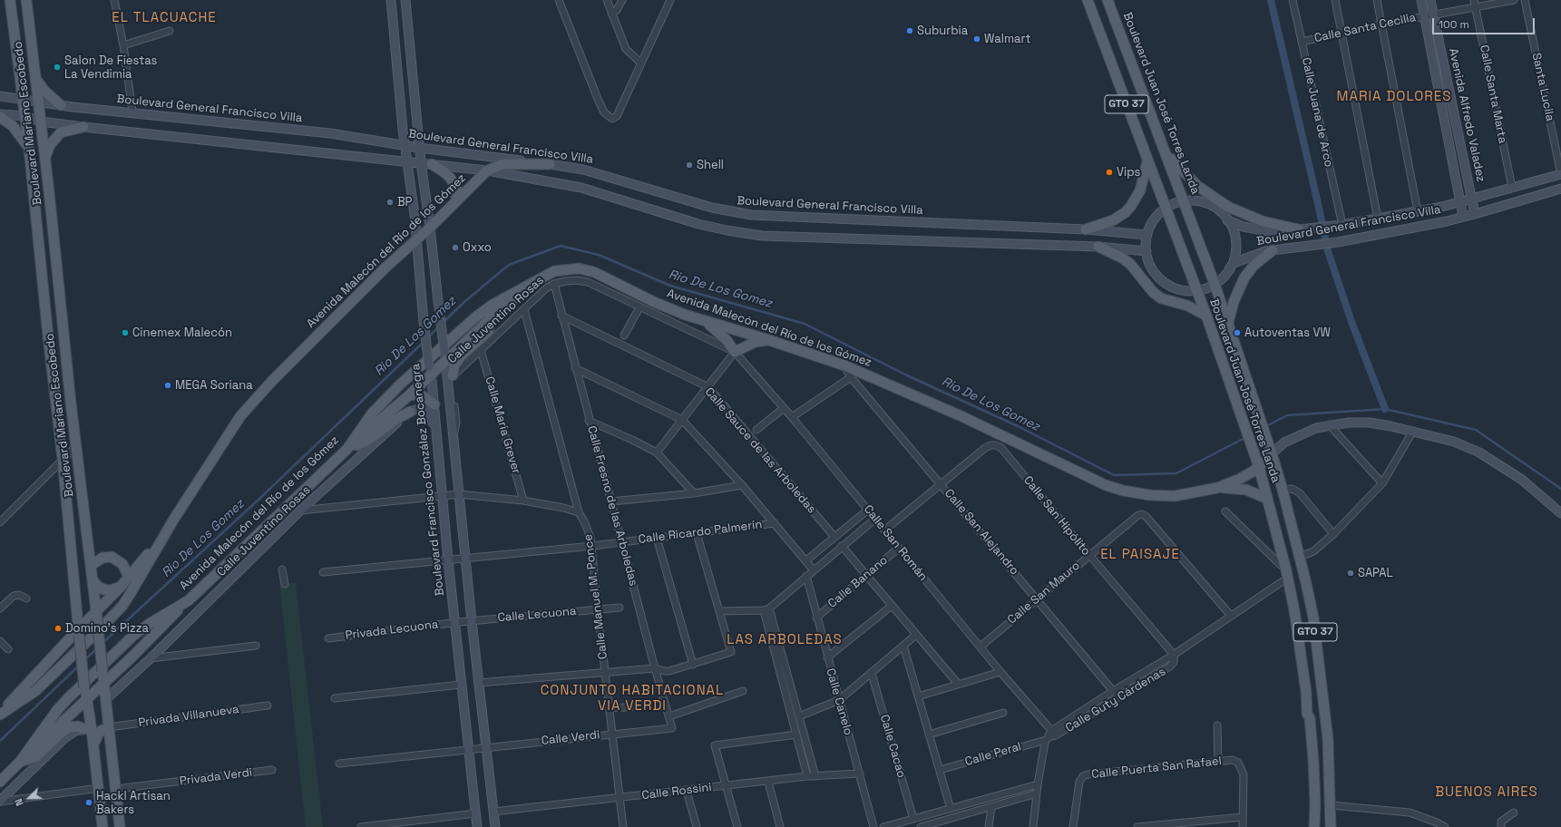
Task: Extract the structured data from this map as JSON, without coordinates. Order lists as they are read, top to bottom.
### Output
{
  "streets": {
    "main road": [
      "Boulevard Juan José Torres Landa",
      "GTO 37",
      "Boulevard General Francisco Villa",
      "Avenida Alfredo Valadez",
      "Boulevard Mariano Escobedo",
      "Avenida Malecón del Río de los Gómez",
      "Calle Juventino Rosas",
      "Boulevard Francisco González Bocanegra"
    ],
    "street": [
      "Calle Santa Cecilia",
      "Santa Lucila",
      "Calle Santa Marta",
      "Calle Juana de Arco",
      "Calle María Grever",
      "Calle Sauce de las Arboledas",
      "Calle Fresno de las Arboledas",
      "Calle San Hipólito",
      "Calle Ricardo Palmerín",
      "Calle San Alejandro",
      "Calle San Román",
      "Calle Banano",
      "Calle San Mauro",
      "Calle Manuel M. Ponce",
      "Calle Lecuona",
      "Privada Lecuona",
      "Calle Guty Cárdenas",
      "Calle Canelo",
      "Privada Villanueva",
      "Calle Verdi",
      "Calle Cacao",
      "Calle Peral",
      "Calle Puerta San Rafael",
      "Privada Verdi",
      "Calle Rossini"
    ]
  },
  "crossings": [
    ["Calle Santa Cecilia", "Calle Santa Marta"],
    ["Calle Santa Cecilia", "Calle Juana de Arco"],
    ["Calle Santa Cecilia", "Avenida Alfredo Valadez"],
    ["Santa Lucila", "Boulevard General Francisco Villa"],
    ["Calle Santa Marta", "Boulevard General Francisco Villa"],
    ["Boulevard Juan José Torres Landa", "Boulevard General Francisco Villa"],
    ["Boulevard Juan José Torres Landa", "Calle Guty Cárdenas"],
    ["Boulevard General Francisco Villa", "Calle Juana de Arco"],
    ["Boulevard General Francisco Villa", "Avenida Alfredo Valadez"],
    ["Boulevard General Francisco Villa", "Boulevard Mariano Escobedo"],
    ["Boulevard General Francisco Villa", "Boulevard Francisco González Bocanegra"],
    ["Boulevard Mariano Escobedo", "Calle Juventino Rosas"],
    ["Boulevard Mariano Escobedo", "Privada Villanueva"],
    ["Boulevard Mariano Escobedo", "Privada Verdi"],
    ["Avenida Malecón del Río de los Gómez", "Boulevard Francisco González Bocanegra"],
    ["Avenida Malecón del Río de los Gómez", "Calle San Alejandro"],
    ["Calle Juventino Rosas", "Calle María Grever"],
    ["Calle Juventino Rosas", "Calle Fresno de las Arboledas"],
    ["Calle Juventino Rosas", "Calle San Román"],
    ["Calle Juventino Rosas", "Calle Manuel M. Ponce"],
    ["Calle Sauce de las Arboledas", "Calle Fresno de las Arboledas"],
    ["Boulevard Francisco González Bocanegra", "Calle Ricardo Palmerín"],
    ["Boulevard Francisco González Bocanegra", "Calle Lecuona"],
    ["Boulevard Francisco González Bocanegra", "Privada Lecuona"],
    ["Boulevard Francisco González Bocanegra", "Calle Verdi"],
    ["Calle Fresno de las Arboledas", "Calle Ricardo Palmerín"],
    ["Calle Fresno de las Arboledas", "Calle Verdi"],
    ["Calle San Hipólito", "Calle San Alejandro"],
    ["Calle San Hipólito", "Calle San Mauro"],
    ["Calle San Hipólito", "Calle Guty Cárdenas"],
    ["Calle Ricardo Palmerín", "Calle Manuel M. Ponce"],
    ["Calle San Alejandro", "Calle San Mauro"],
    ["Calle San Alejandro", "Calle Guty Cárdenas"],
    ["Calle San Román", "Calle Banano"],
    ["Calle San Román", "Calle San Mauro"],
    ["Calle San Román", "Calle Guty Cárdenas"],
    ["Calle San Román", "Calle Peral"],
    ["Calle Banano", "Calle Canelo"],
    ["Calle San Mauro", "Calle Guty Cárdenas"],
    ["Calle Manuel M. Ponce", "Calle Lecuona"],
    ["Calle Manuel M. Ponce", "Calle Verdi"],
    ["Calle Manuel M. Ponce", "Calle Rossini"],
    ["Calle Lecuona", "Privada Lecuona"],
    ["Calle Guty Cárdenas", "Calle Peral"],
    ["Calle Canelo", "Calle Rossini"]
  ],
  "districts": [
    "EL TLACUACHE",
    "MARIA DOLORES",
    "EL PAISAJE",
    "LAS ARBOLEDAS",
    "CONJUNTO HABITACIONAL VIA VERDI",
    "BUENOS AIRES"
  ],
  "water": ["Rio De Los Gomez"],
  "places": [
    "Suburbia",
    "Walmart",
    "Salon De Fiestas La Vendimia",
    "Shell",
    "Vips",
    "BP",
    "Oxxo",
    "Cinemex Malecón",
    "Autoventas VW",
    "MEGA Soriana",
    "SAPAL",
    "Domino's Pizza",
    "Hackl Artisan Bakers"
  ],
  "scale_bar": "100 m",
  "north": "bottom left"
}
